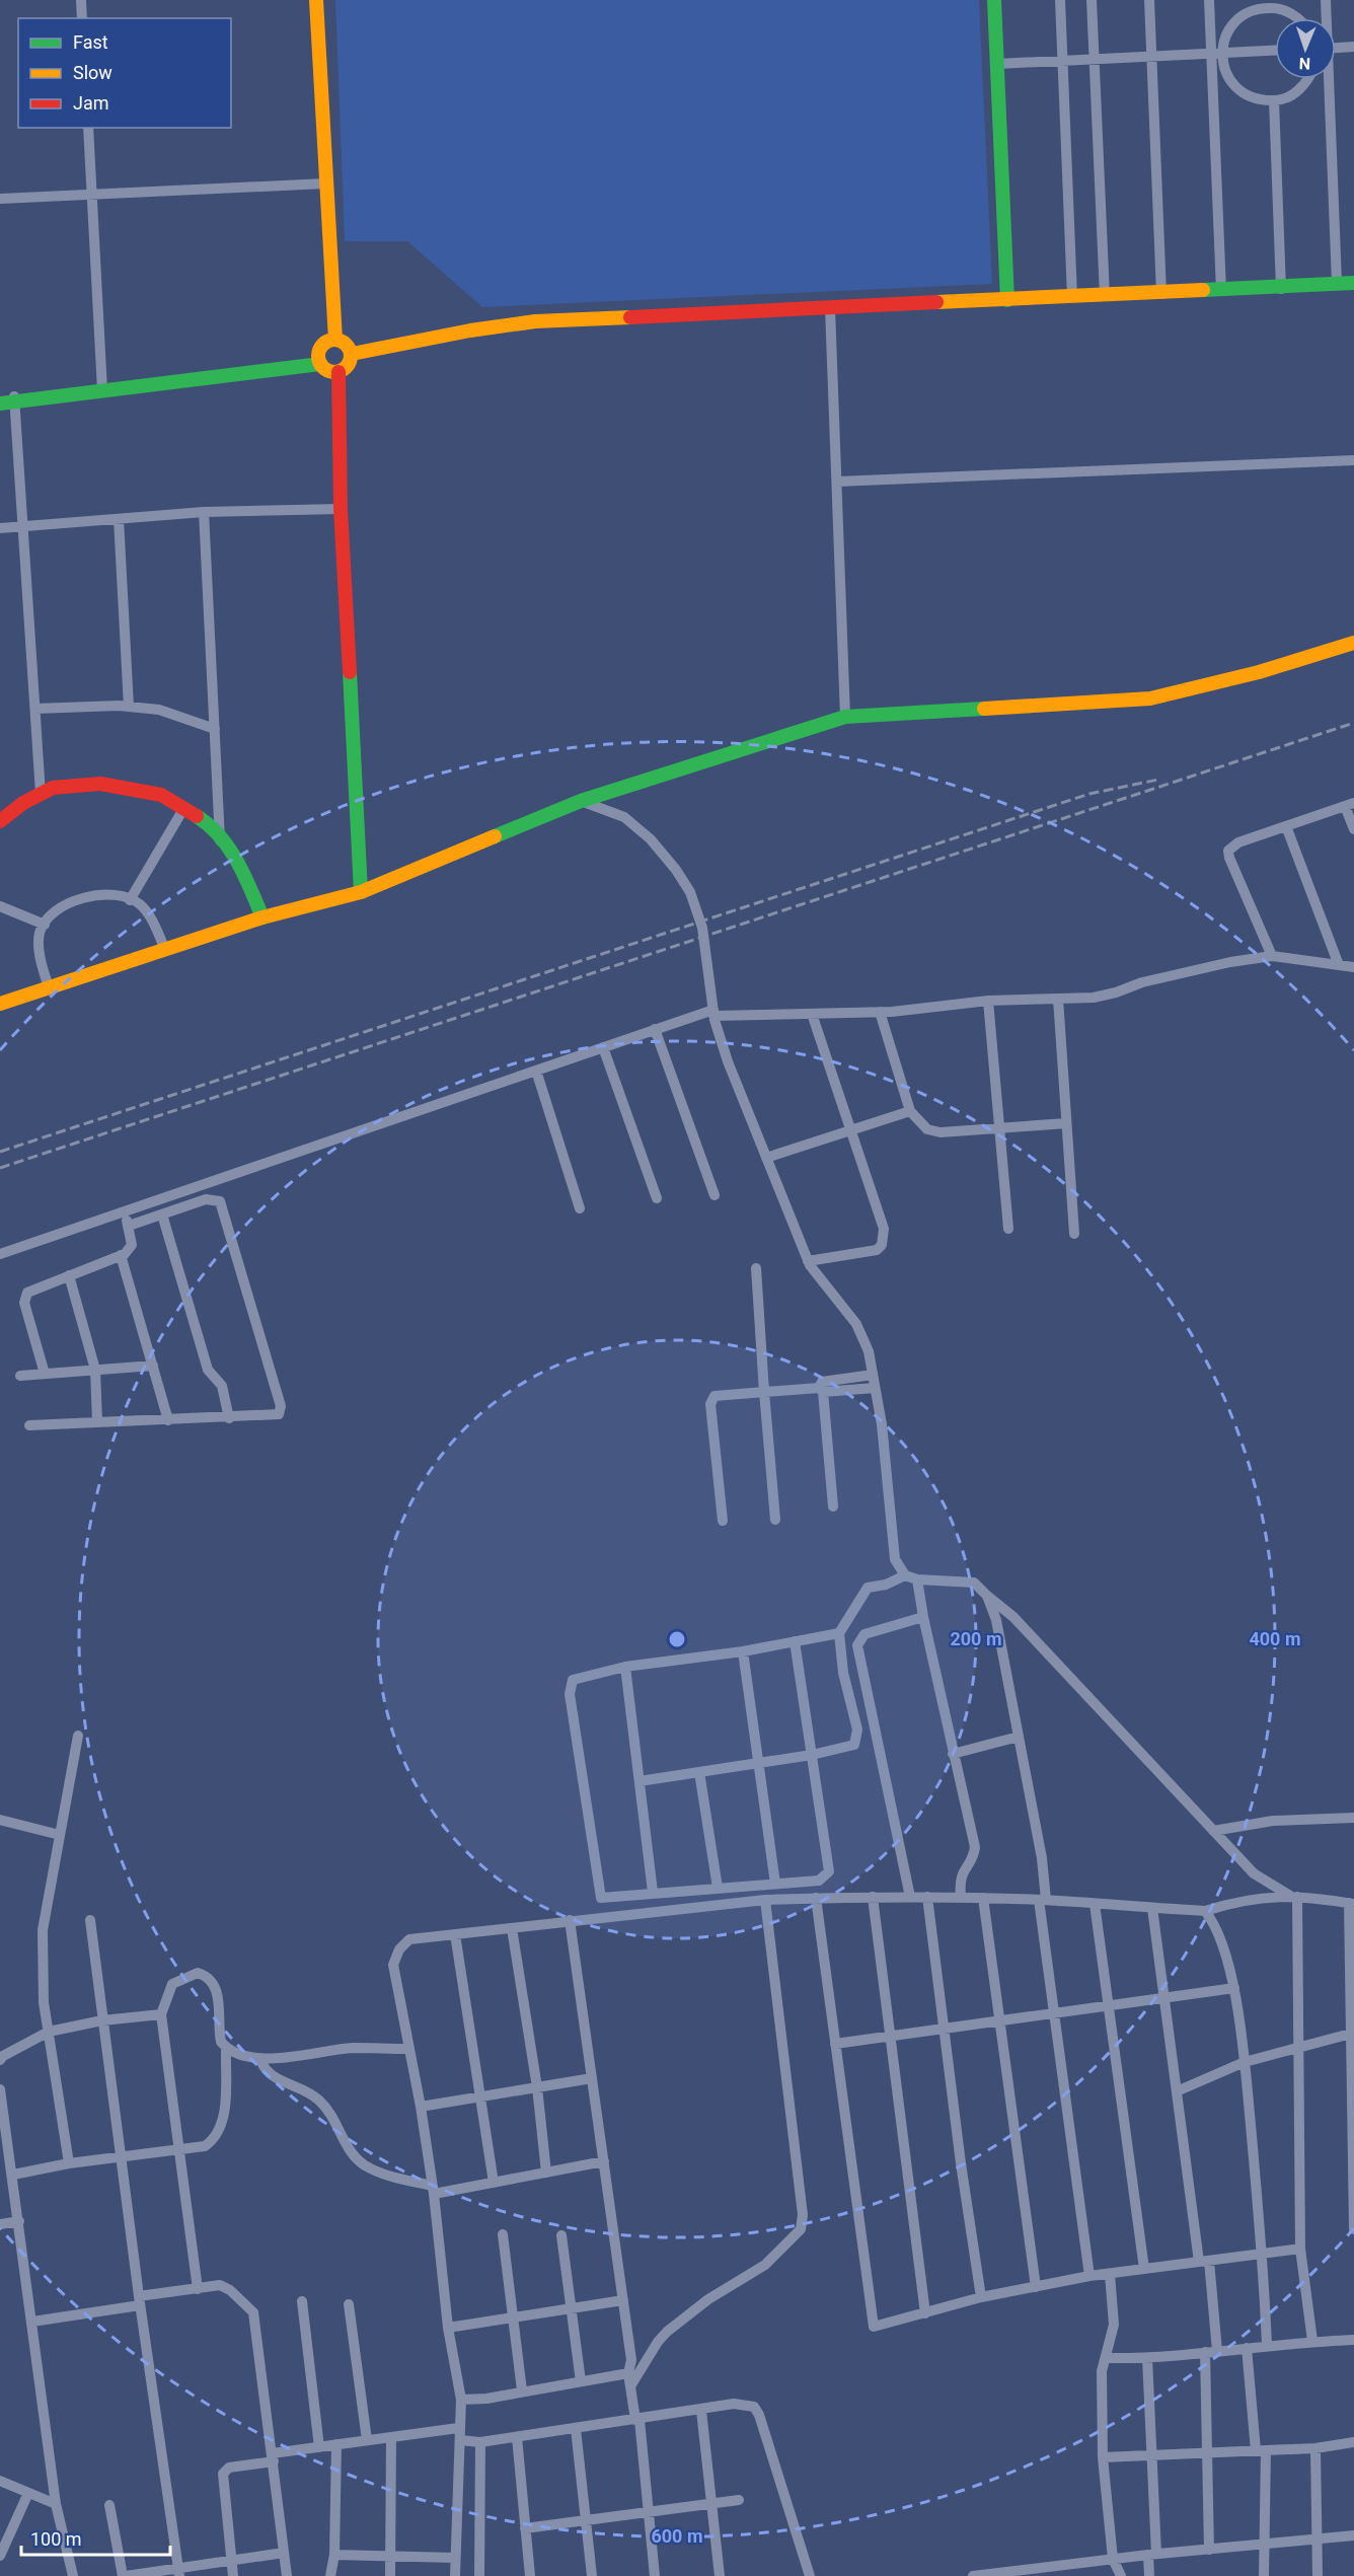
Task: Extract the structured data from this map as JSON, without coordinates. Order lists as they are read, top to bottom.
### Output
{
  "legend": ["Fast", "Slow", "Jam"],
  "scale_bar": "100 m",
  "north": "bottom",
  "rings": ["200 m", "400 m", "600 m"]
}
